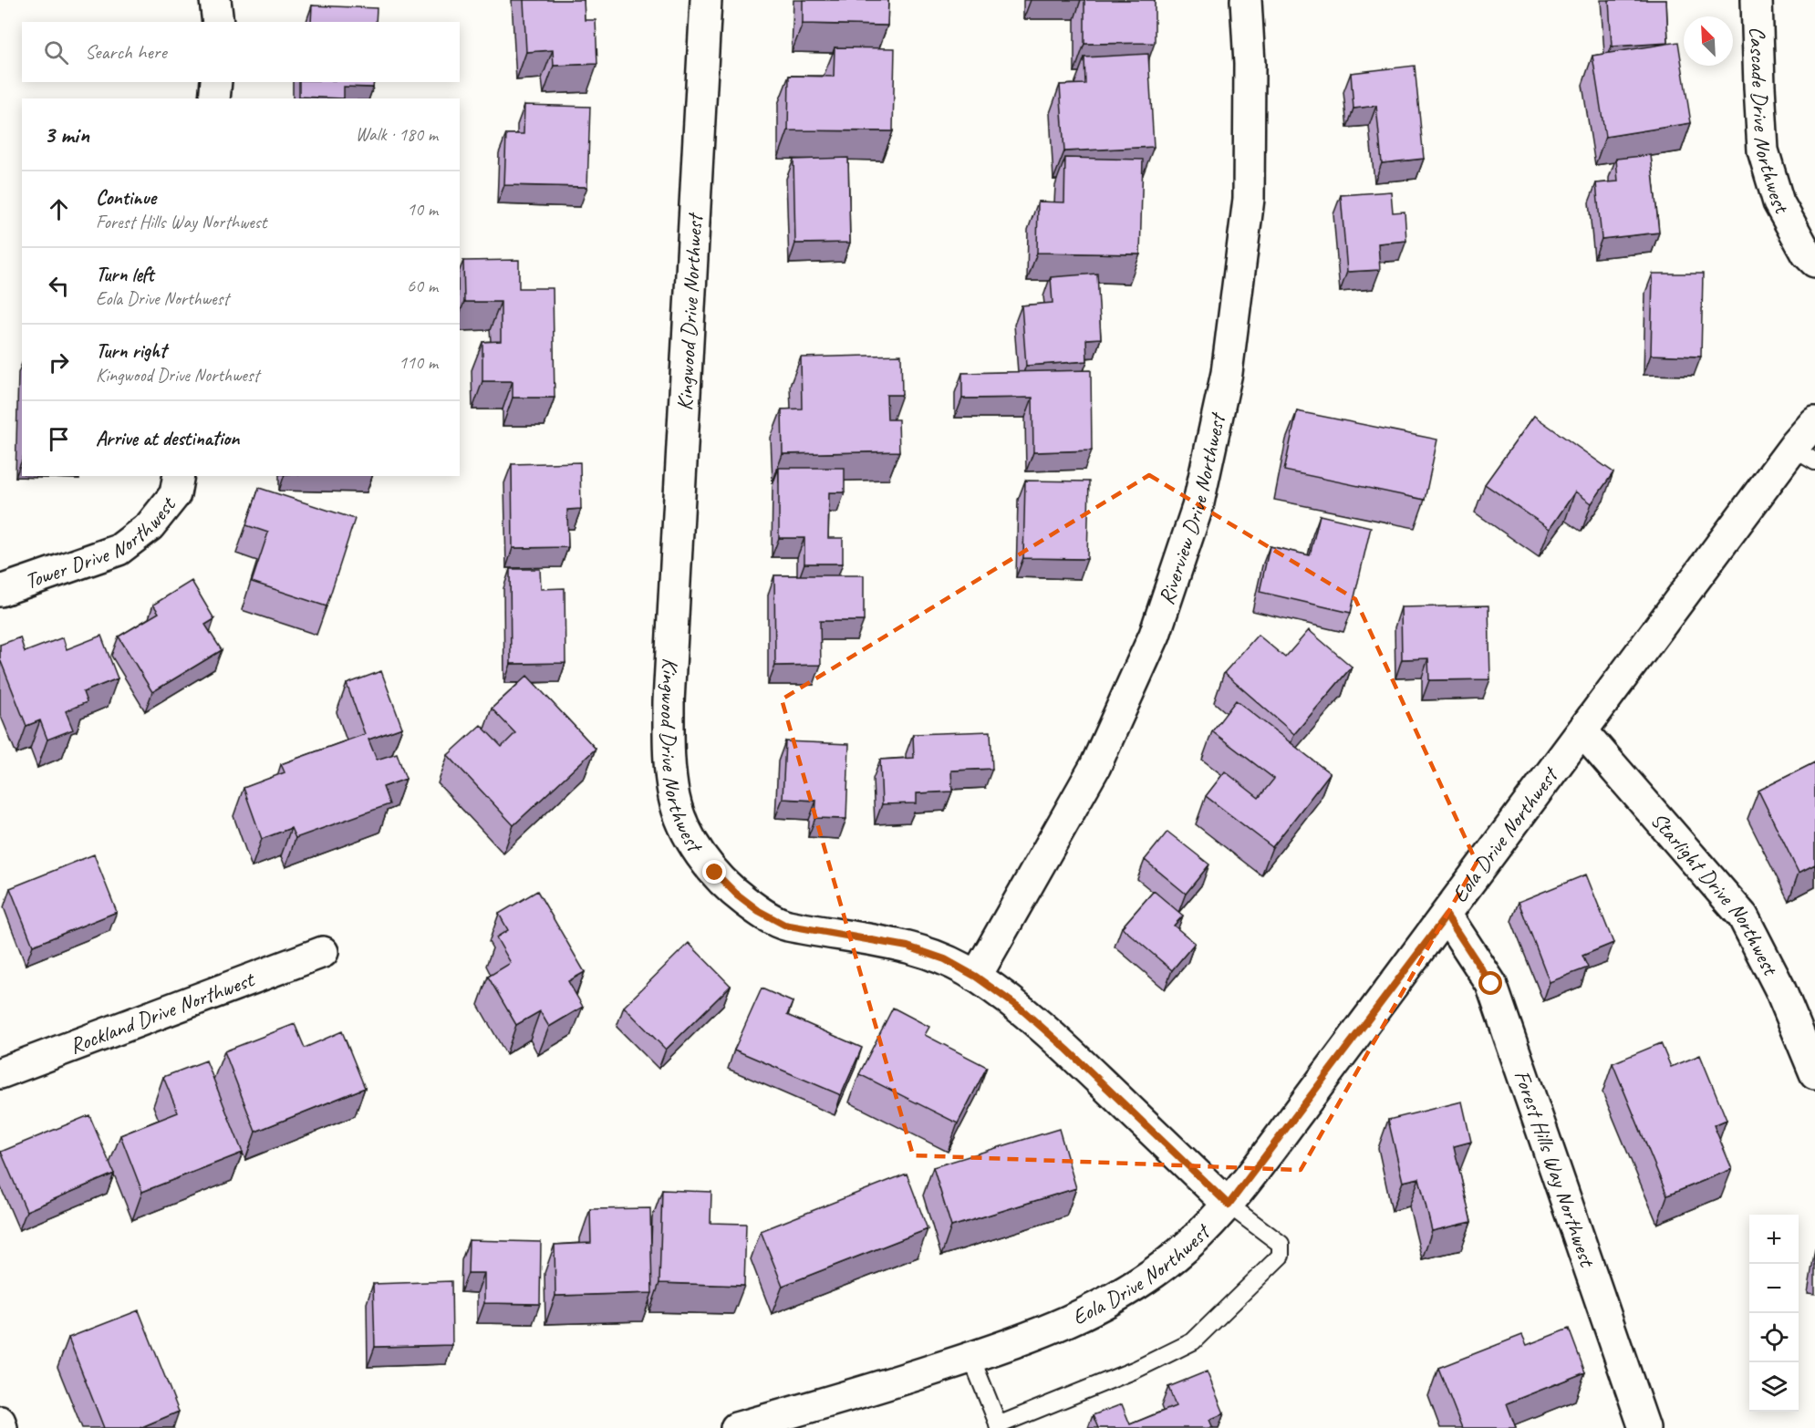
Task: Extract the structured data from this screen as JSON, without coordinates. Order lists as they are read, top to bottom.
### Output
{
  "streets": {
    "street": [
      "Cascade Drive Northwest",
      "Kingwood Drive Northwest",
      "Riverview Drive Northwest",
      "Tower Drive Northwest",
      "Eola Drive Northwest",
      "Starlight Drive Northwest",
      "Rockland Drive Northwest",
      "Forest Hills Way Northwest"
    ]
  },
  "crossings": [
    ["Kingwood Drive Northwest", "Riverview Drive Northwest"],
    ["Kingwood Drive Northwest", "Eola Drive Northwest"],
    ["Eola Drive Northwest", "Starlight Drive Northwest"],
    ["Eola Drive Northwest", "Forest Hills Way Northwest"]
  ],
  "north": "top left",
  "page": {
    "search": "Search here",
    "heading": ["3 min", "Walk · 180 m"],
    "list": [
      ["Continue", "Forest Hills Way Northwest", "10 m"],
      ["Turn left", "Eola Drive Northwest", "60 m"],
      ["Turn right", "Kingwood Drive Northwest", "110 m"],
      "Arrive at destination"
    ],
    "map_buttons": ["+", "−"]
  }
}
